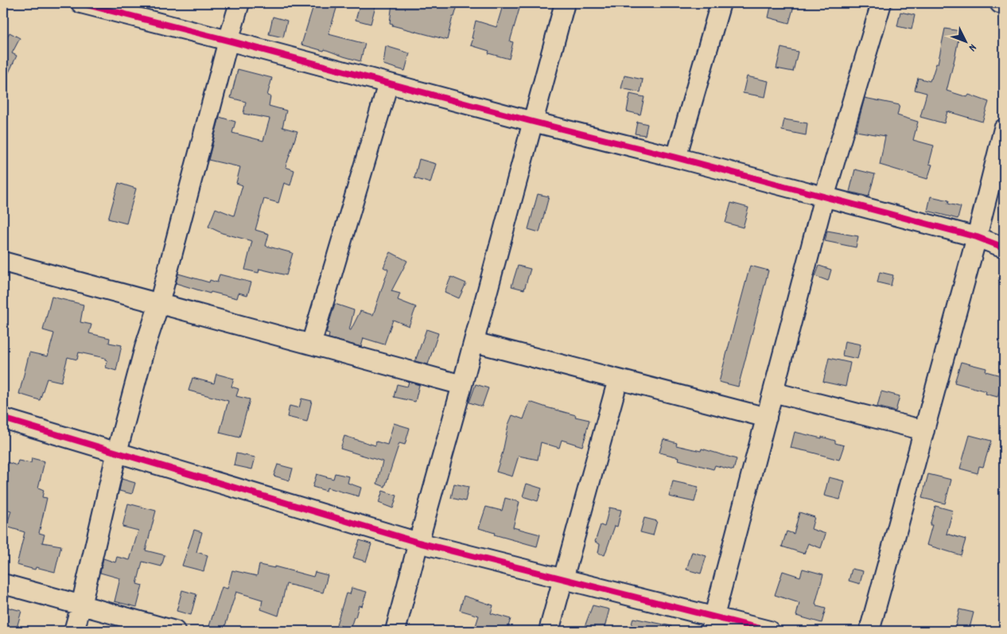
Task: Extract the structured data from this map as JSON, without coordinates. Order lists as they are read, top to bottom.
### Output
{
  "north": "bottom right"
}
